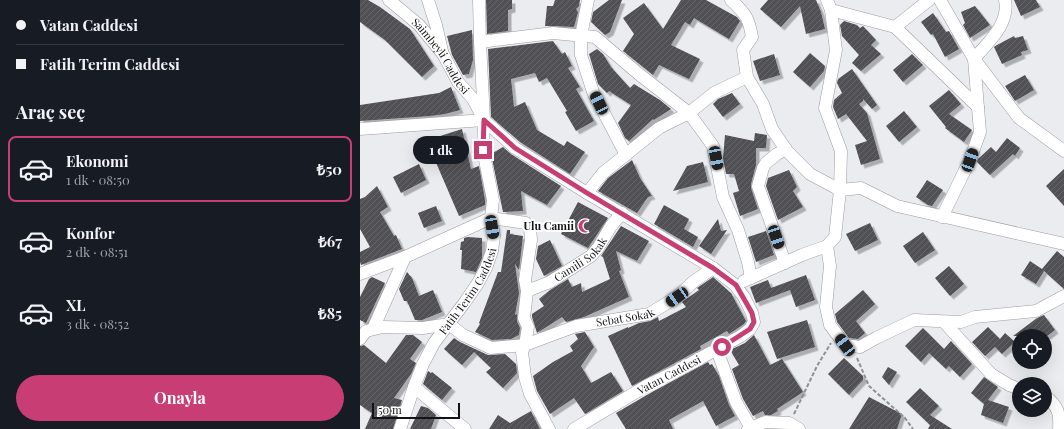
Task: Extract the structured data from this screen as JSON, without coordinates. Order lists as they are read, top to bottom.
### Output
{
  "streets": {
    "street": [
      "Saimbeyli Caddesi",
      "Camili Sokak",
      "Fatih Terim Caddesi",
      "Sebat Sokak",
      "Vatan Caddesi"
    ]
  },
  "crossings": [
    ["Saimbeyli Caddesi", "Fatih Terim Caddesi"],
    ["Saimbeyli Caddesi", "Vatan Caddesi"],
    ["Camili Sokak", "Vatan Caddesi"],
    ["Fatih Terim Caddesi", "Sebat Sokak"],
    ["Fatih Terim Caddesi", "Vatan Caddesi"],
    ["Sebat Sokak", "Vatan Caddesi"]
  ],
  "places": {
    "mosque": ["Ulu Camii"]
  },
  "scale_bar": "50 m",
  "page": {
    "banner": ["Vatan Caddesi", "Fatih Terim Caddesi"],
    "heading": "Araç seç",
    "list": [
      {
        "name": "Ekonomi",
        "note": "1 dk · 08:50",
        "value": "₺50"
      },
      {
        "name": "Konfor",
        "note": "2 dk · 08:51",
        "value": "₺67"
      },
      {
        "name": "XL",
        "note": "3 dk · 08:52",
        "value": "₺85"
      }
    ],
    "bubble": "1 dk",
    "buttons": "Onayla",
    "scale": "50 m"
  }
}
